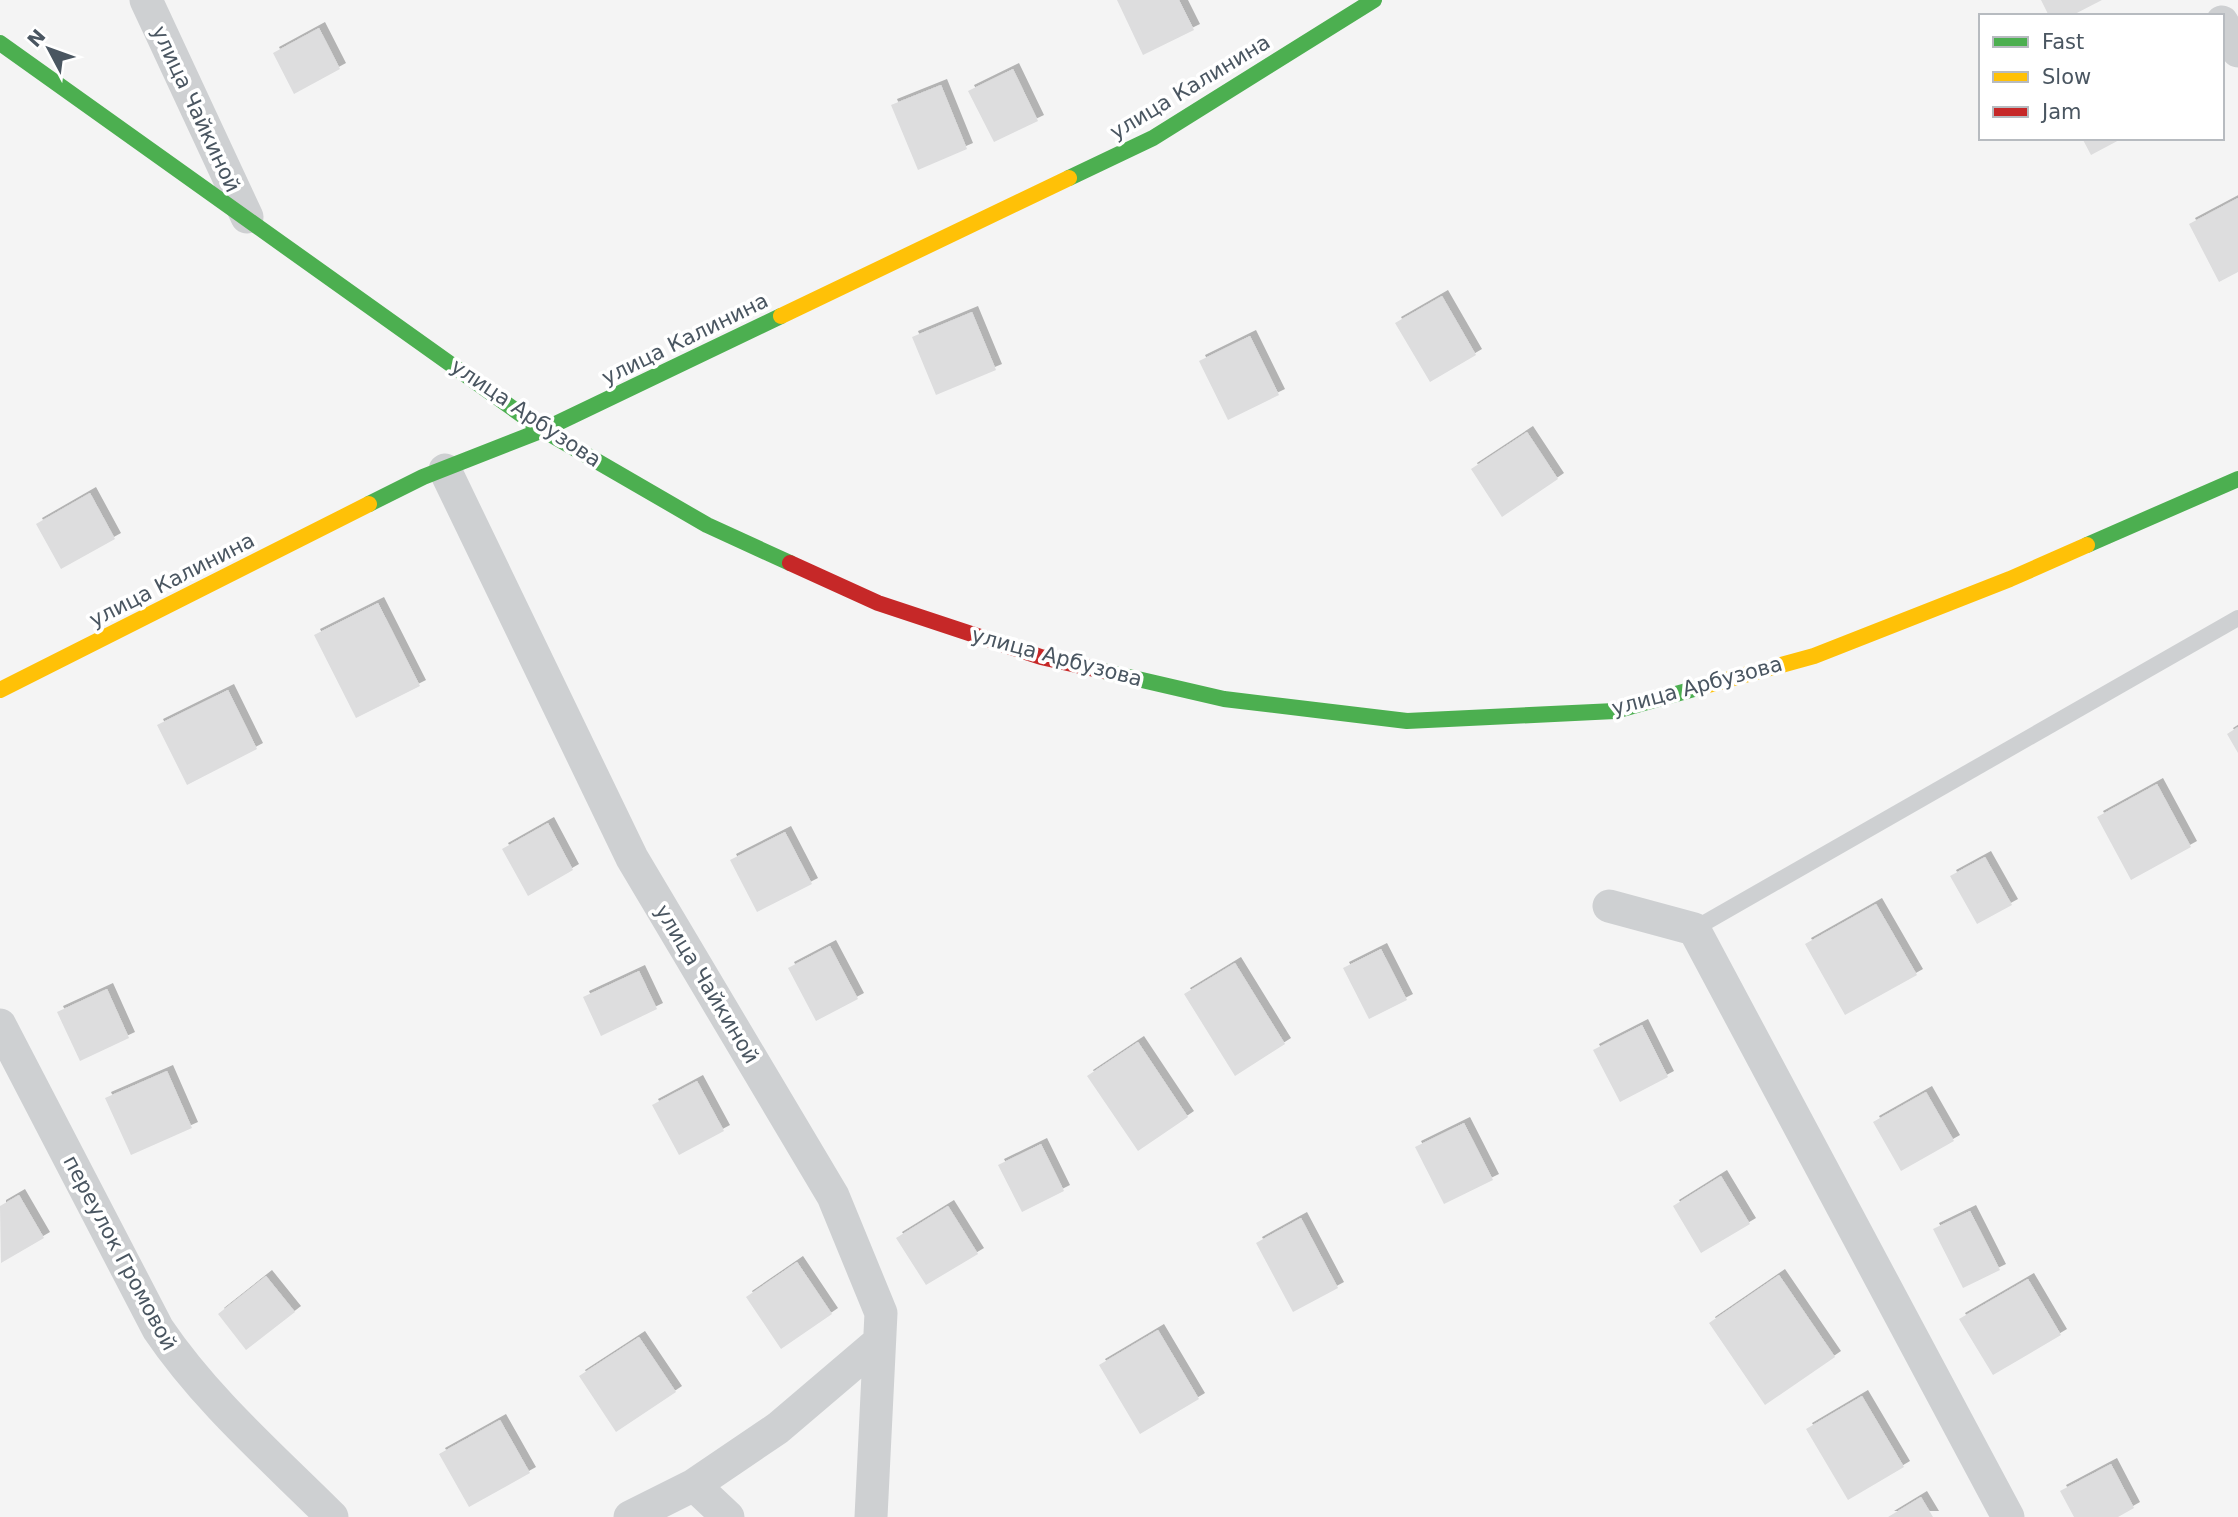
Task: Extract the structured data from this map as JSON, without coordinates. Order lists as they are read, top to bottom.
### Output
{
  "streets": {
    "street": [
      "улица Калинина",
      "улица Чайкиной",
      "улица Арбузова",
      "переулок Громовой"
    ]
  },
  "crossings": [
    ["улица Калинина", "улица Чайкиной"],
    ["улица Калинина", "улица Арбузова"],
    ["улица Чайкиной", "улица Арбузова"]
  ],
  "legend": ["Fast", "Slow", "Jam"],
  "north": "top left"
}
